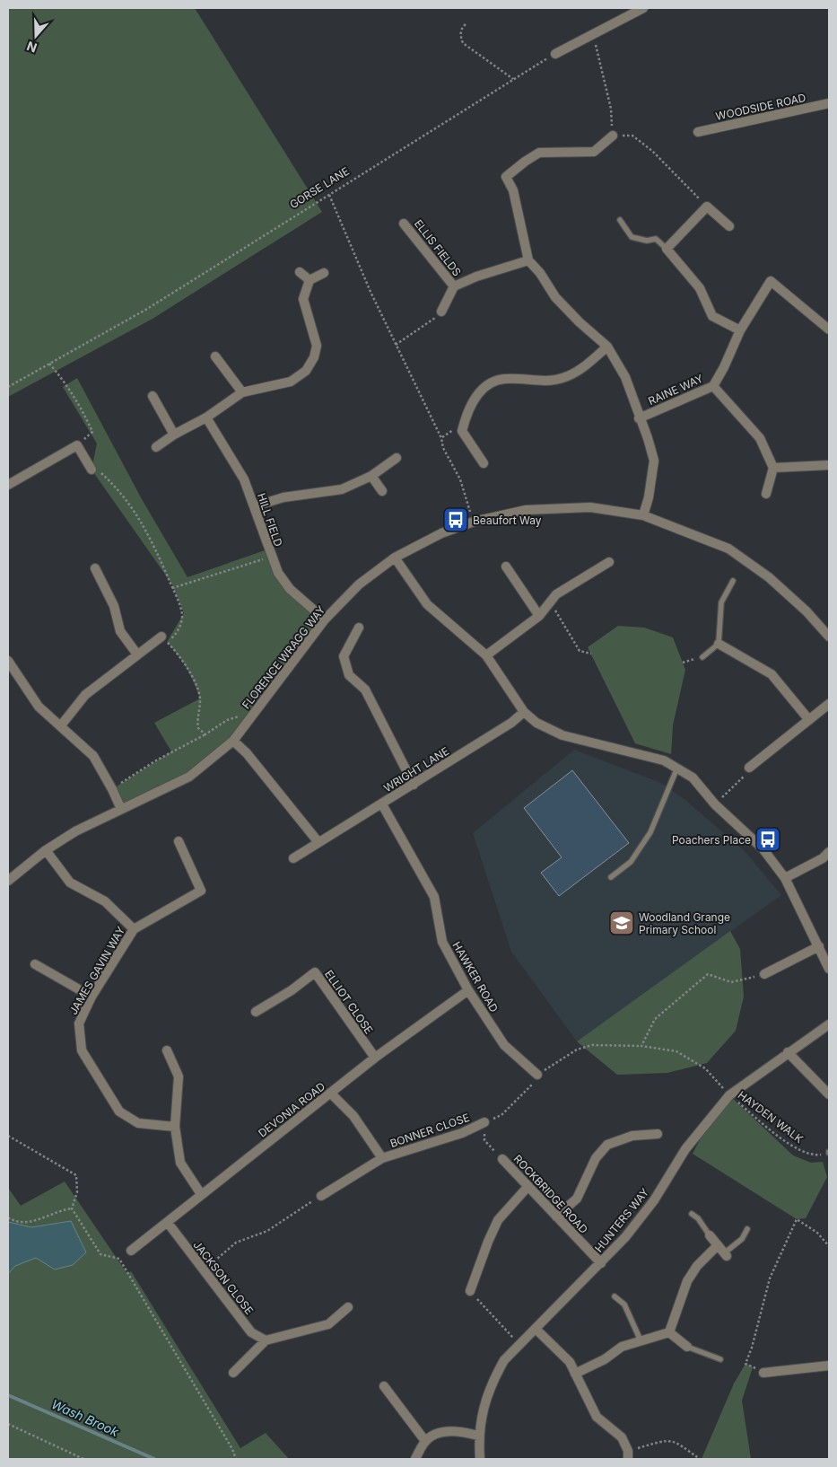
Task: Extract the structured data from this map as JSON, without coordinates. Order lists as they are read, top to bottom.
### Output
{
  "streets": {
    "street": [
      "WOODSIDE ROAD",
      "ELLIS FIELDS",
      "RAINE WAY",
      "HILL FIELD",
      "FLORENCE WRAGG WAY",
      "WRIGHT LANE",
      "JAMES GAVIN WAY",
      "HAWKER ROAD",
      "ELLIOT CLOSE",
      "DEVONIA ROAD",
      "BONNER CLOSE",
      "ROCKBRIDGE ROAD",
      "HUNTERS WAY",
      "JACKSON CLOSE"
    ],
    "path": ["GORSE LANE", "HAYDEN WALK"]
  },
  "crossings": [
    ["HILL FIELD", "FLORENCE WRAGG WAY"],
    ["WRIGHT LANE", "HAWKER ROAD"],
    ["HAWKER ROAD", "DEVONIA ROAD"],
    ["HAWKER ROAD", "HAYDEN WALK"],
    ["ELLIOT CLOSE", "DEVONIA ROAD"],
    ["DEVONIA ROAD", "BONNER CLOSE"],
    ["DEVONIA ROAD", "JACKSON CLOSE"],
    ["HAYDEN WALK", "HUNTERS WAY"],
    ["ROCKBRIDGE ROAD", "HUNTERS WAY"]
  ],
  "water": ["Wash Brook"],
  "places": {
    "bus stop": ["Beaufort Way", "Poachers Place"],
    "school or university": ["Woodland Grange Primary School"]
  },
  "north": "bottom"
}
